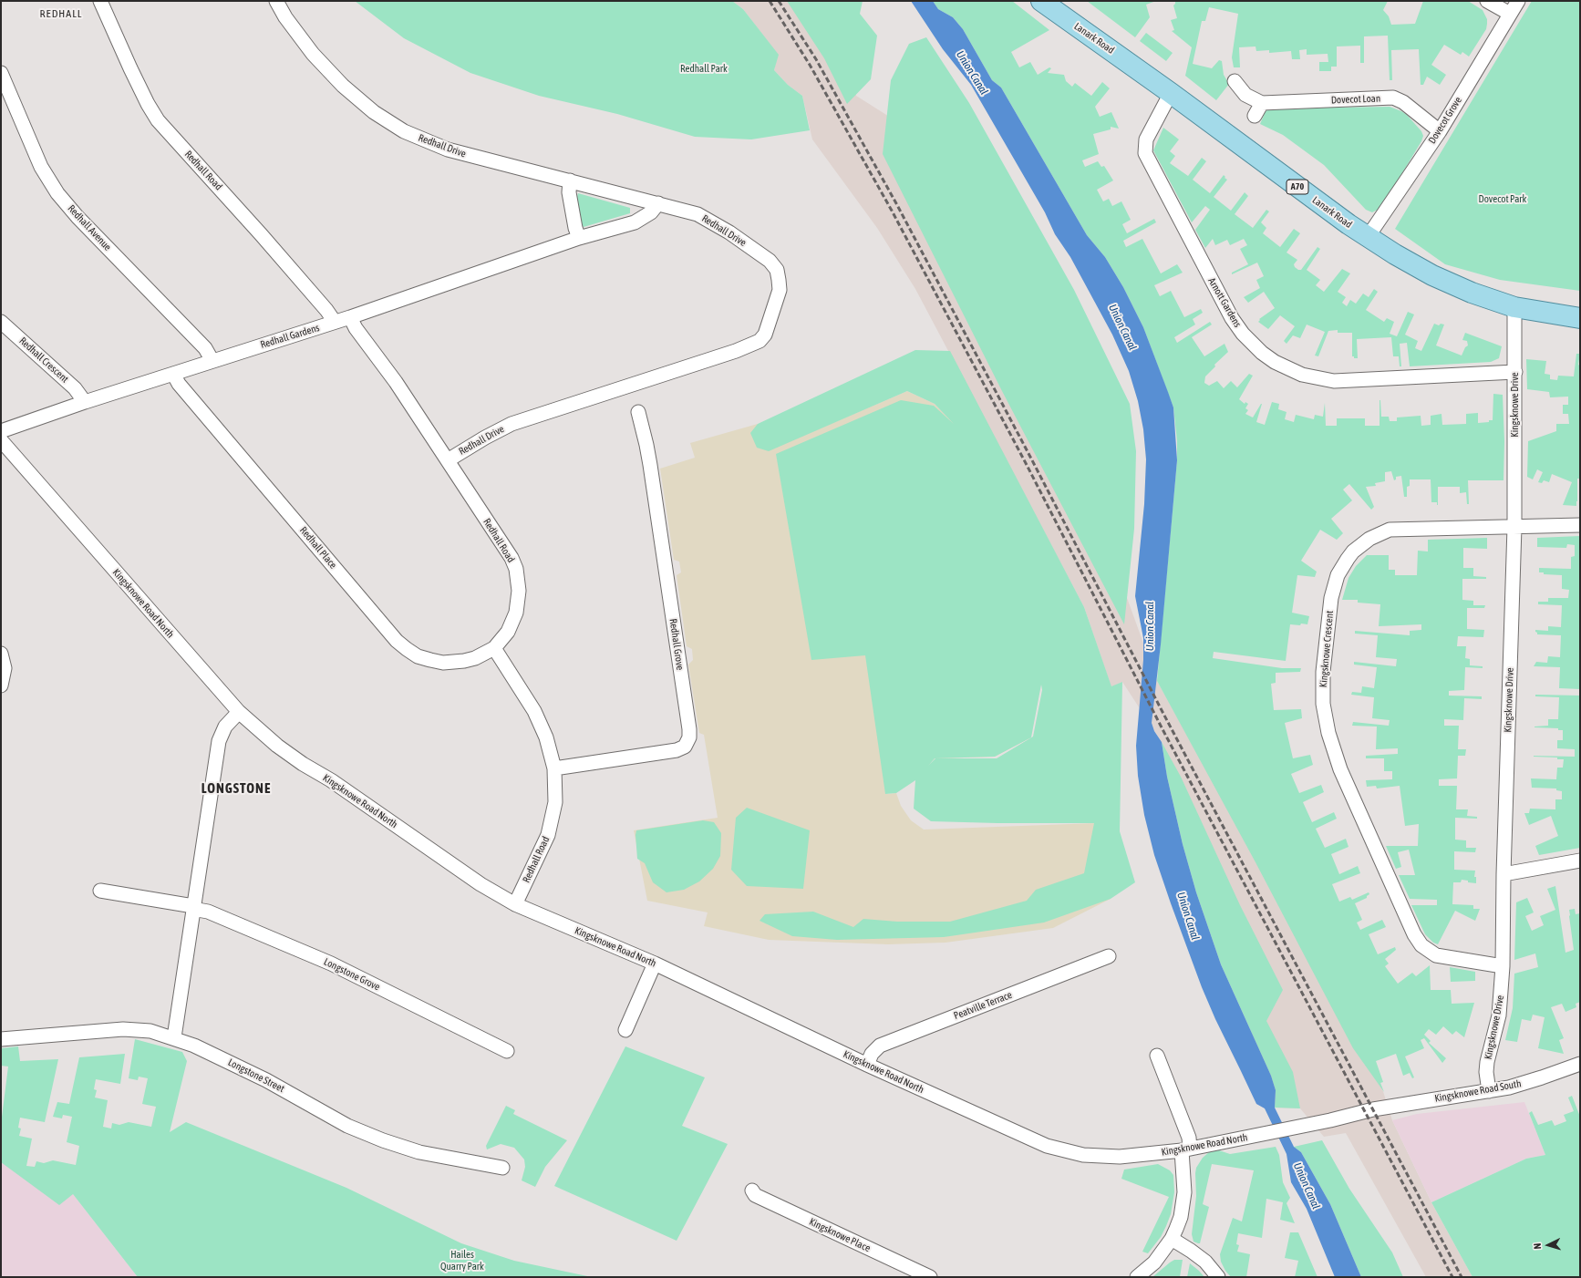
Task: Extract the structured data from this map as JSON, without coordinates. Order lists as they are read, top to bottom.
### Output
{
  "streets": {
    "main road": ["Lanark Road", "A70"],
    "street": [
      "Dovecot Loan",
      "Dovecot Grove",
      "Redhall Drive",
      "Redhall Road",
      "Redhall Avenue",
      "Arnott Gardens",
      "Redhall Gardens",
      "Redhall Crescent",
      "Kingsknowe Drive",
      "Redhall Place",
      "Kingsknowe Road North",
      "Redhall Grove",
      "Kingsknowe Crescent",
      "Longstone Grove",
      "Peatville Terrace",
      "Longstone Street",
      "Kingsknowe Road South",
      "Kingsknowe Place"
    ]
  },
  "crossings": [
    ["Lanark Road", "Dovecot Grove"],
    ["Lanark Road", "Arnott Gardens"],
    ["Lanark Road", "Kingsknowe Drive"],
    ["Dovecot Loan", "Dovecot Grove"],
    ["Redhall Drive", "Redhall Road"],
    ["Redhall Drive", "Redhall Gardens"],
    ["Redhall Road", "Redhall Gardens"],
    ["Redhall Road", "Redhall Place"],
    ["Redhall Road", "Kingsknowe Road North"],
    ["Redhall Road", "Redhall Grove"],
    ["Redhall Avenue", "Redhall Gardens"],
    ["Arnott Gardens", "Kingsknowe Drive"],
    ["Redhall Gardens", "Redhall Crescent"],
    ["Redhall Gardens", "Redhall Place"],
    ["Kingsknowe Drive", "Kingsknowe Crescent"],
    ["Kingsknowe Drive", "Kingsknowe Road South"],
    ["Kingsknowe Road North", "Peatville Terrace"],
    ["Kingsknowe Road North", "Kingsknowe Road South"]
  ],
  "districts": ["REDHALL", "LONGSTONE"],
  "water": ["Union Canal"],
  "parks": ["Redhall Park", "Dovecot Park", "Hailes Quarry Park"],
  "north": "left"
}
